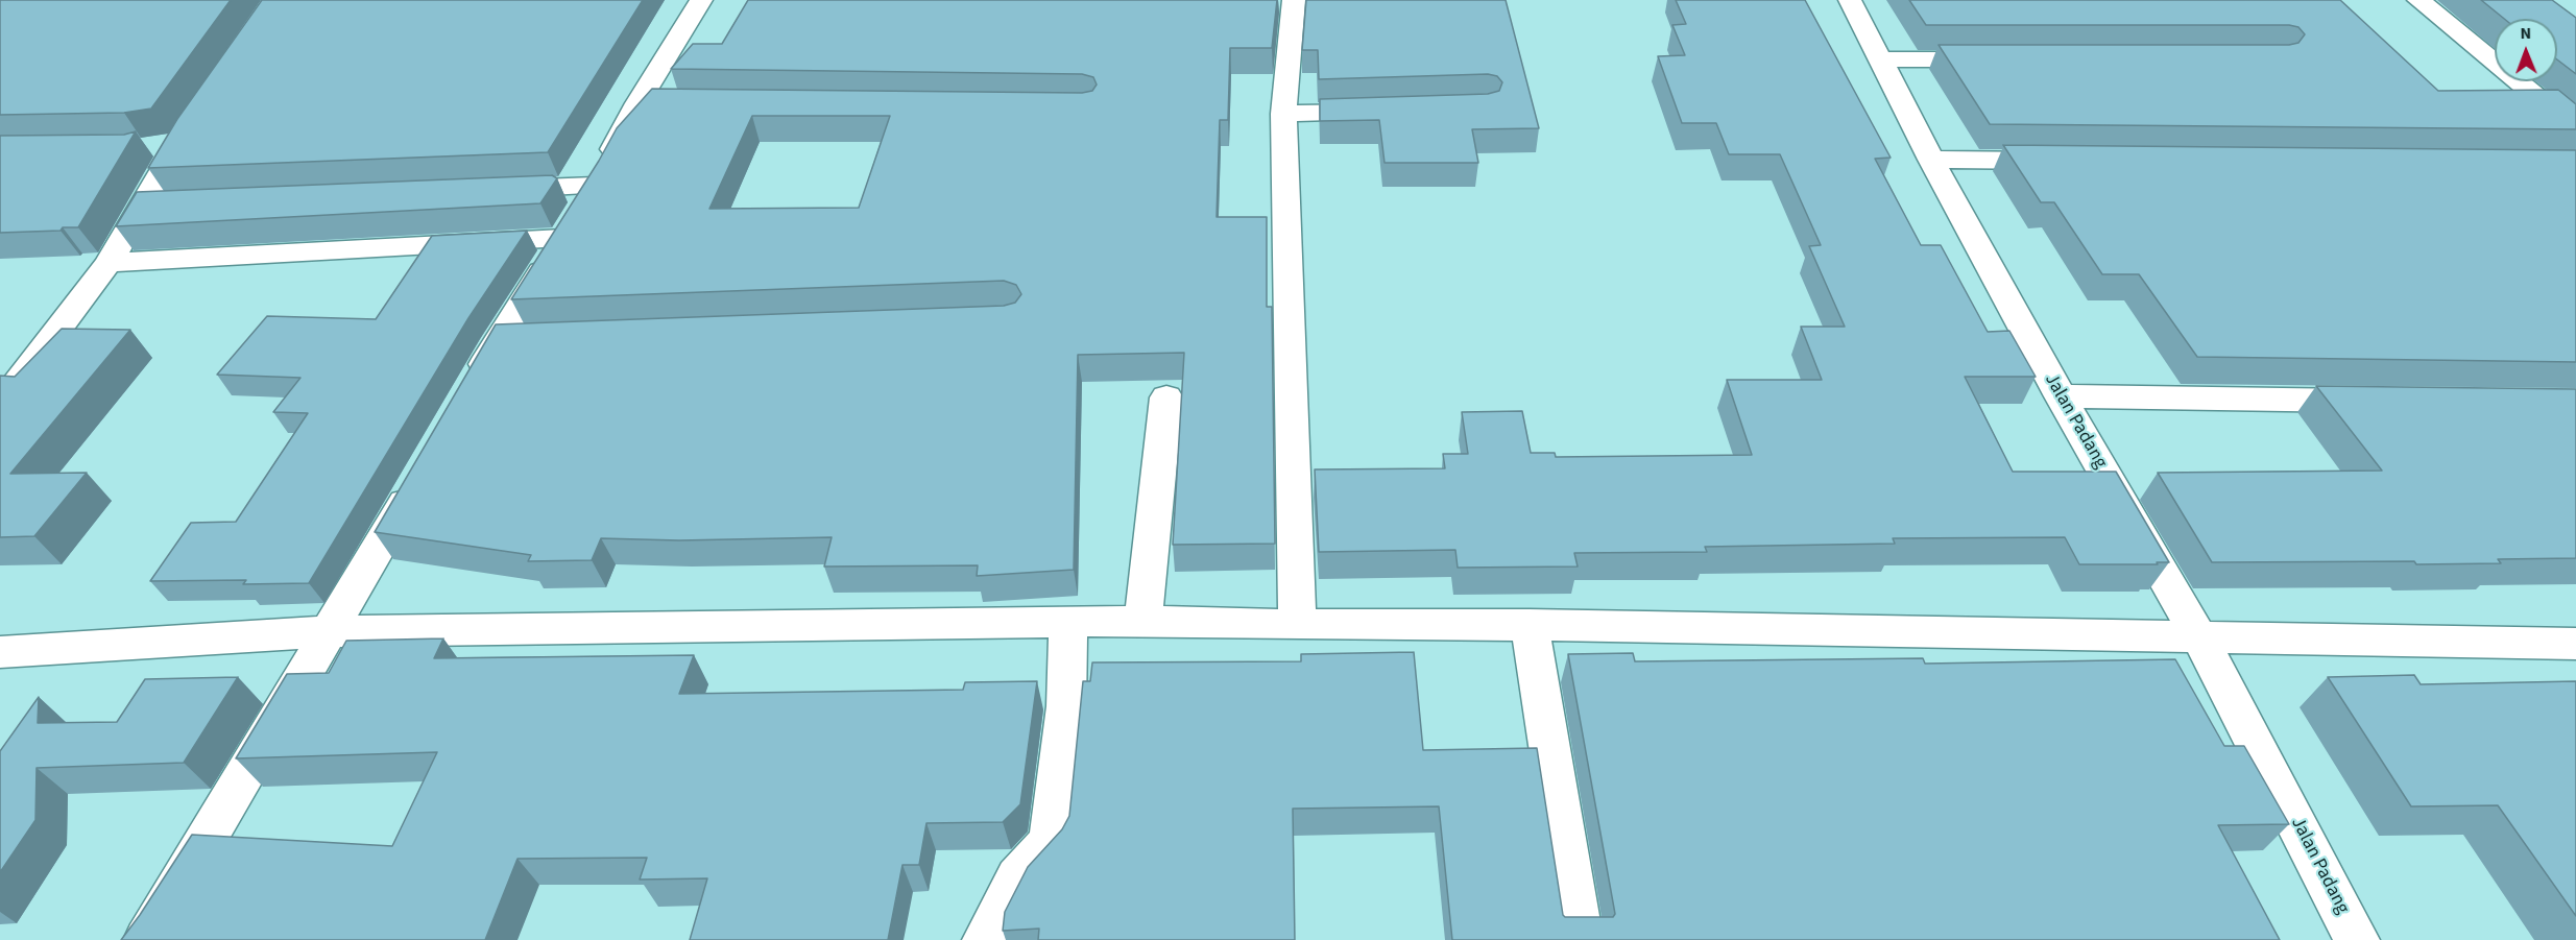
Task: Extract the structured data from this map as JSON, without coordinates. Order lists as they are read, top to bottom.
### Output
{
  "streets": {
    "street": ["Jalan Padang"]
  },
  "north": "top"
}
